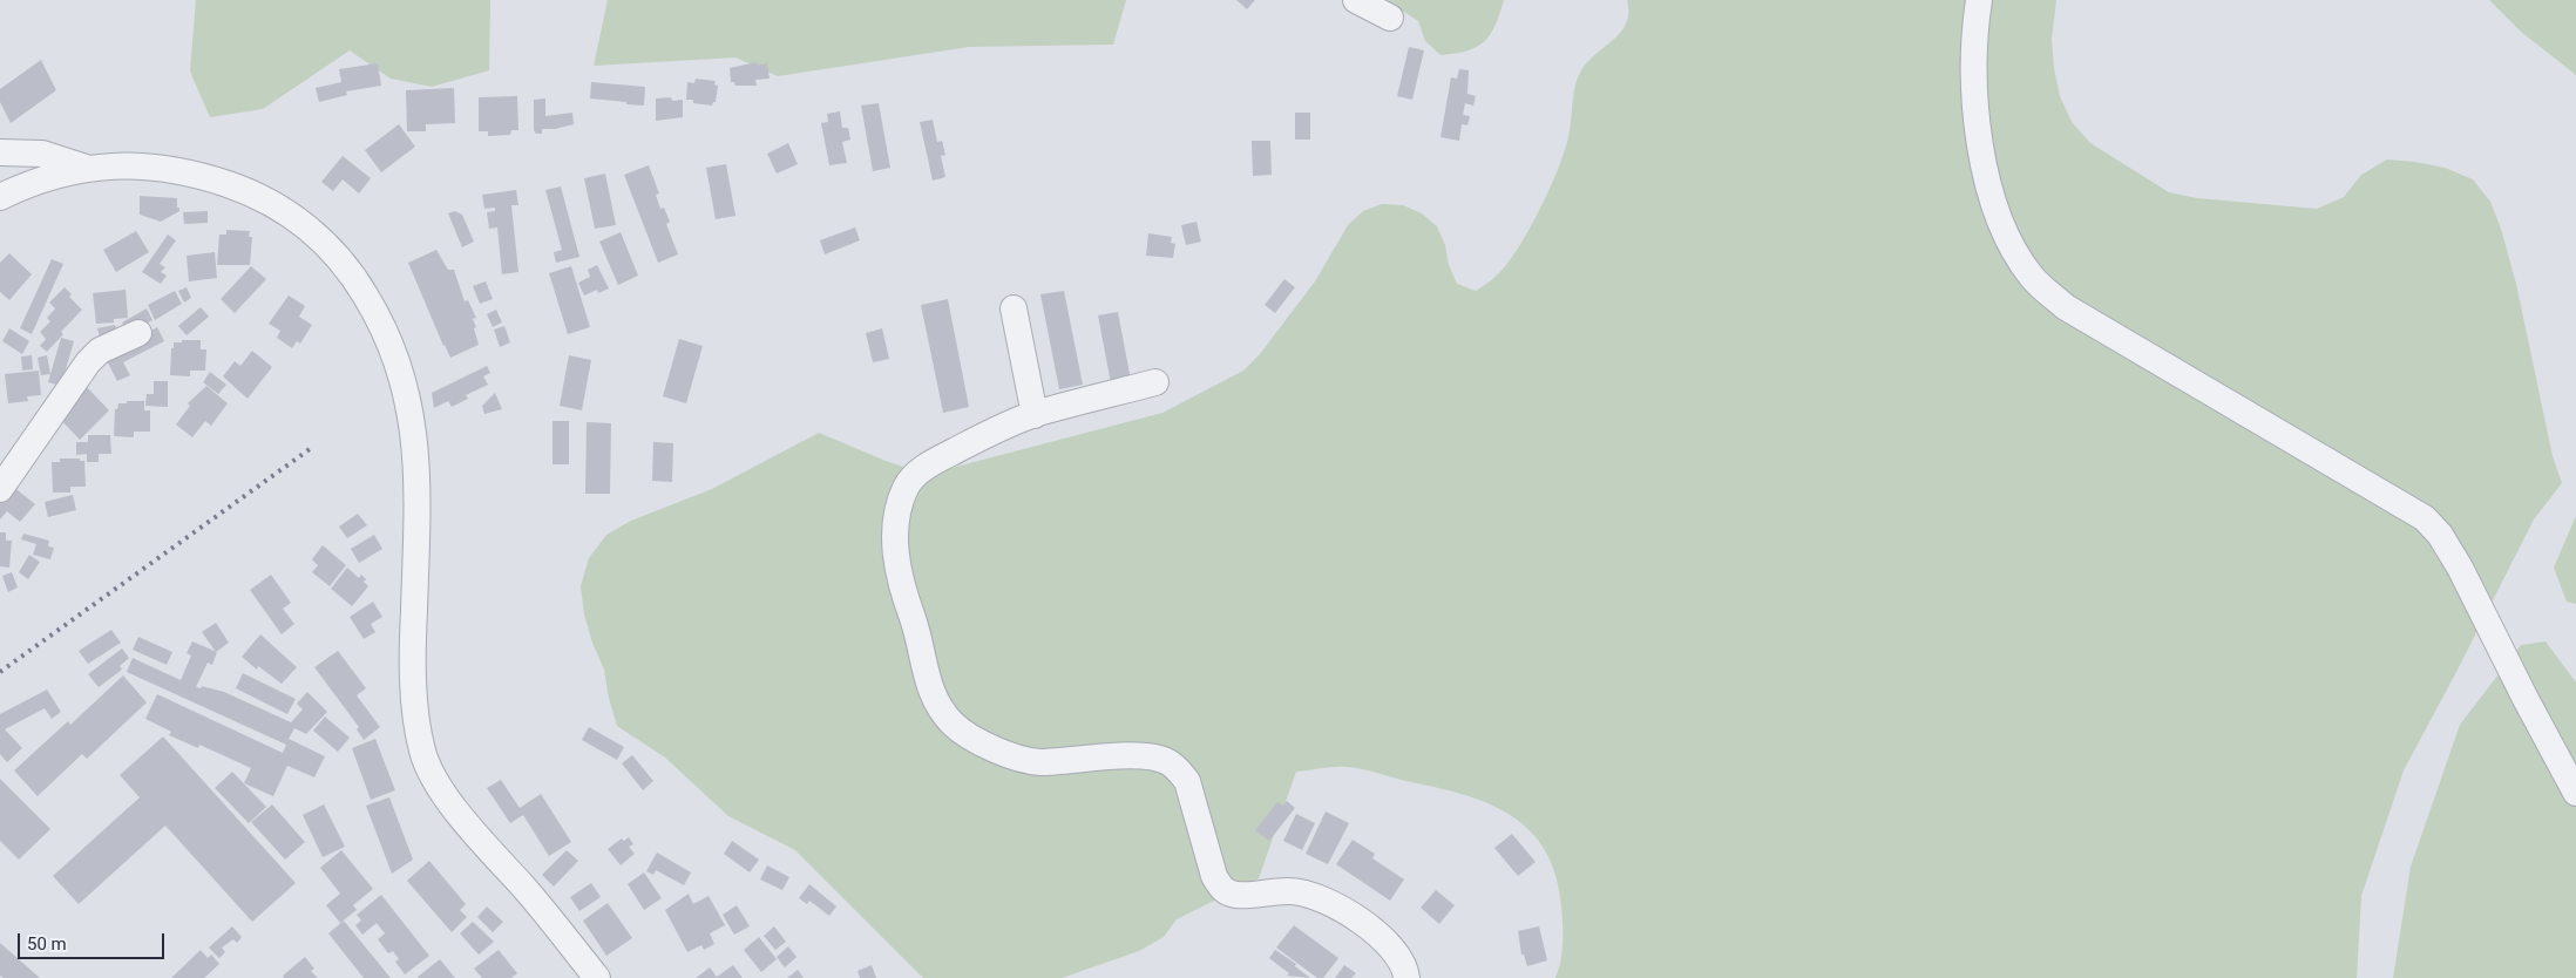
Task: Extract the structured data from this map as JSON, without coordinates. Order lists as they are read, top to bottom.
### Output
{
  "scale_bar": "50 m"
}
